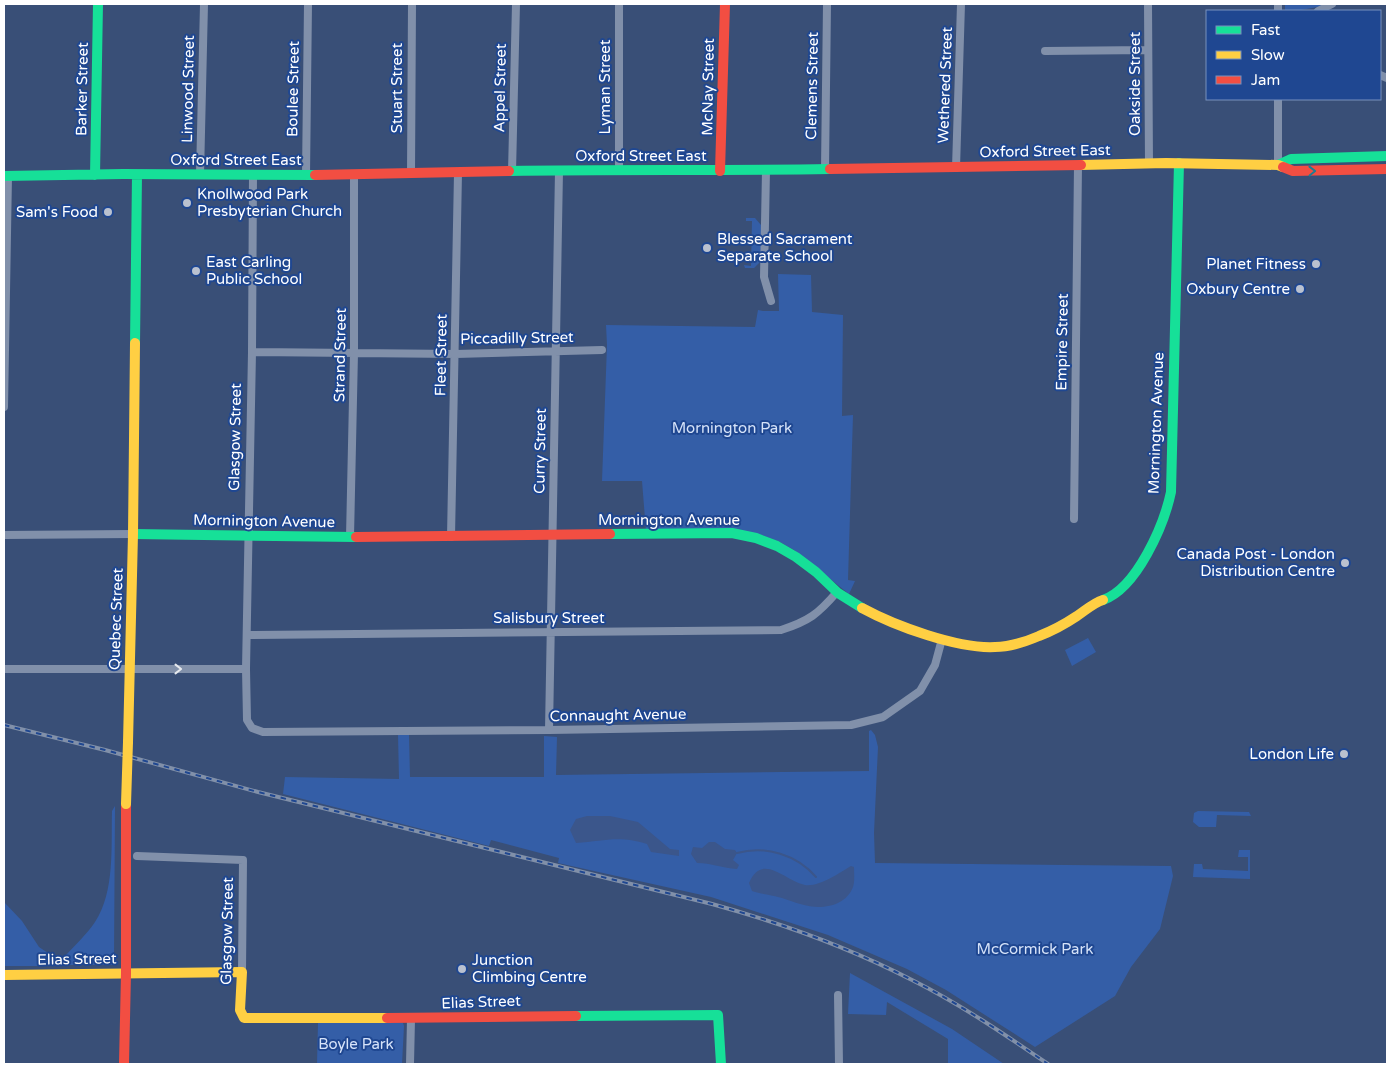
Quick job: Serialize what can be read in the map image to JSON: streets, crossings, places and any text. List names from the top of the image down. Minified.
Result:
{"streets":{"street":["Oakside Street","Wethered Street","Clemens Street","Lyman Street","McNay Street","Stuart Street","Appel Street","Barker Street","Linwood Street","Boulee Street","Oxford Street East","Piccadilly Street","Empire Street","Strand Street","Fleet Street","Mornington Avenue","Glasgow Street","Curry Street","Salisbury Street","Quebec Street","Connaught Avenue","Elias Street"]},"crossings":[["Oakside Street","Oxford Street East"],["Wethered Street","Oxford Street East"],["Clemens Street","Oxford Street East"],["Lyman Street","Oxford Street East"],["McNay Street","Oxford Street East"],["Stuart Street","Oxford Street East"],["Appel Street","Oxford Street East"],["Barker Street","Oxford Street East"],["Linwood Street","Oxford Street East"],["Boulee Street","Oxford Street East"],["Oxford Street East","Empire Street"],["Oxford Street East","Strand Street"],["Oxford Street East","Fleet Street"],["Oxford Street East","Mornington Avenue"],["Oxford Street East","Glasgow Street"],["Oxford Street East","Curry Street"],["Oxford Street East","Quebec Street"],["Piccadilly Street","Strand Street"],["Piccadilly Street","Fleet Street"],["Piccadilly Street","Glasgow Street"],["Piccadilly Street","Curry Street"],["Strand Street","Mornington Avenue"],["Fleet Street","Mornington Avenue"],["Mornington Avenue","Glasgow Street"],["Mornington Avenue","Curry Street"],["Mornington Avenue","Salisbury Street"],["Mornington Avenue","Quebec Street"],["Mornington Avenue","Connaught Avenue"],["Glasgow Street","Salisbury Street"],["Glasgow Street","Connaught Avenue"],["Glasgow Street","Elias Street"],["Curry Street","Salisbury Street"],["Curry Street","Connaught Avenue"],["Quebec Street","Elias Street"]],"parks":["Mornington Park","McCormick Park","Boyle Park"],"places":["Knollwood Park Presbyterian Church","Sam's Food","Blessed Sacrament Separate School","Planet Fitness","East Carling Public School","Oxbury Centre","Canada Post - London Distribution Centre","London Life","Junction Climbing Centre"],"legend":["Fast","Slow","Jam"]}
